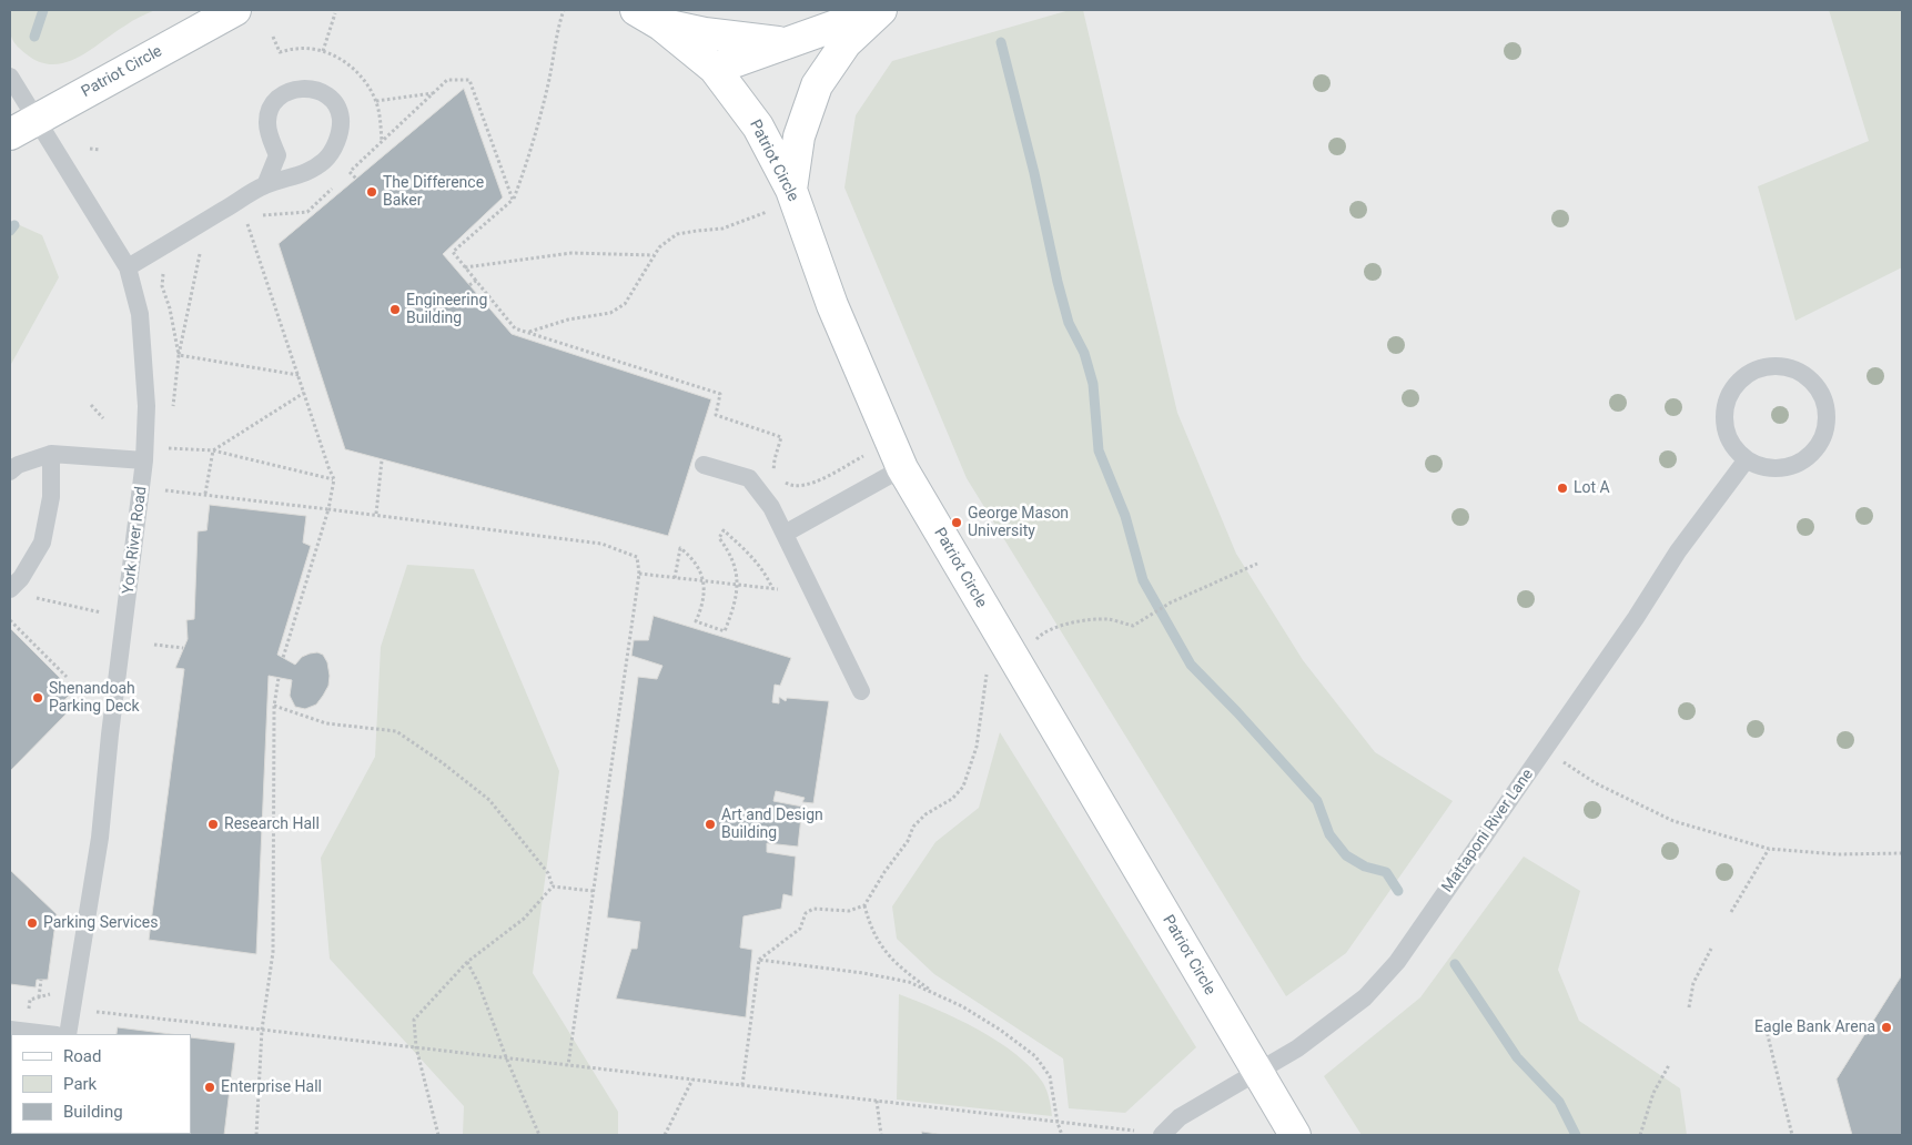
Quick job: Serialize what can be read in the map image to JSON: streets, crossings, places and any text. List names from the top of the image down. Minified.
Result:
{"streets":{"street":["Patriot Circle"],"lane":["York River Road","Mattaponi River Lane"]},"crossings":[["Patriot Circle","York River Road"],["Patriot Circle","Mattaponi River Lane"]],"places":["The Difference Baker","Engineering Building","Lot A","George Mason University","Shenandoah Parking Deck","Research Hall","Art and Design Building","Parking Services","Eagle Bank Arena","Enterprise Hall"],"legend":["Road","Park","Building"]}
